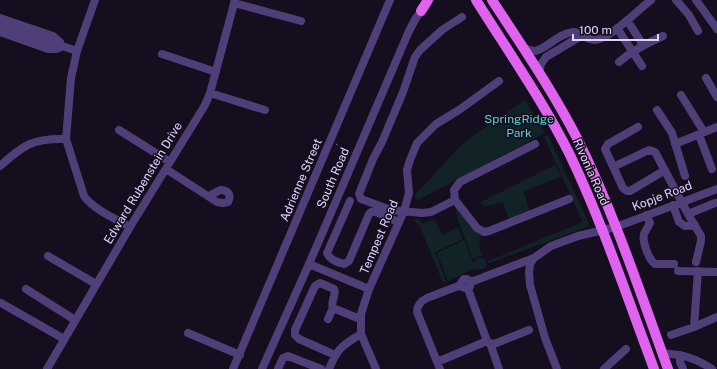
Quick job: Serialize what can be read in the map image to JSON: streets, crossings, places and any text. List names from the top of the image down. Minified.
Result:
{"streets":{"main road":["Rivonia Road"],"street":["South Road","Adrienne Street","Edward Rubenstein Drive","Kopje Road","Tempest Road"]},"crossings":[["Rivonia Road","Kopje Road"]],"parks":["SpringRidge Park"],"scale_bar":"100 m"}
